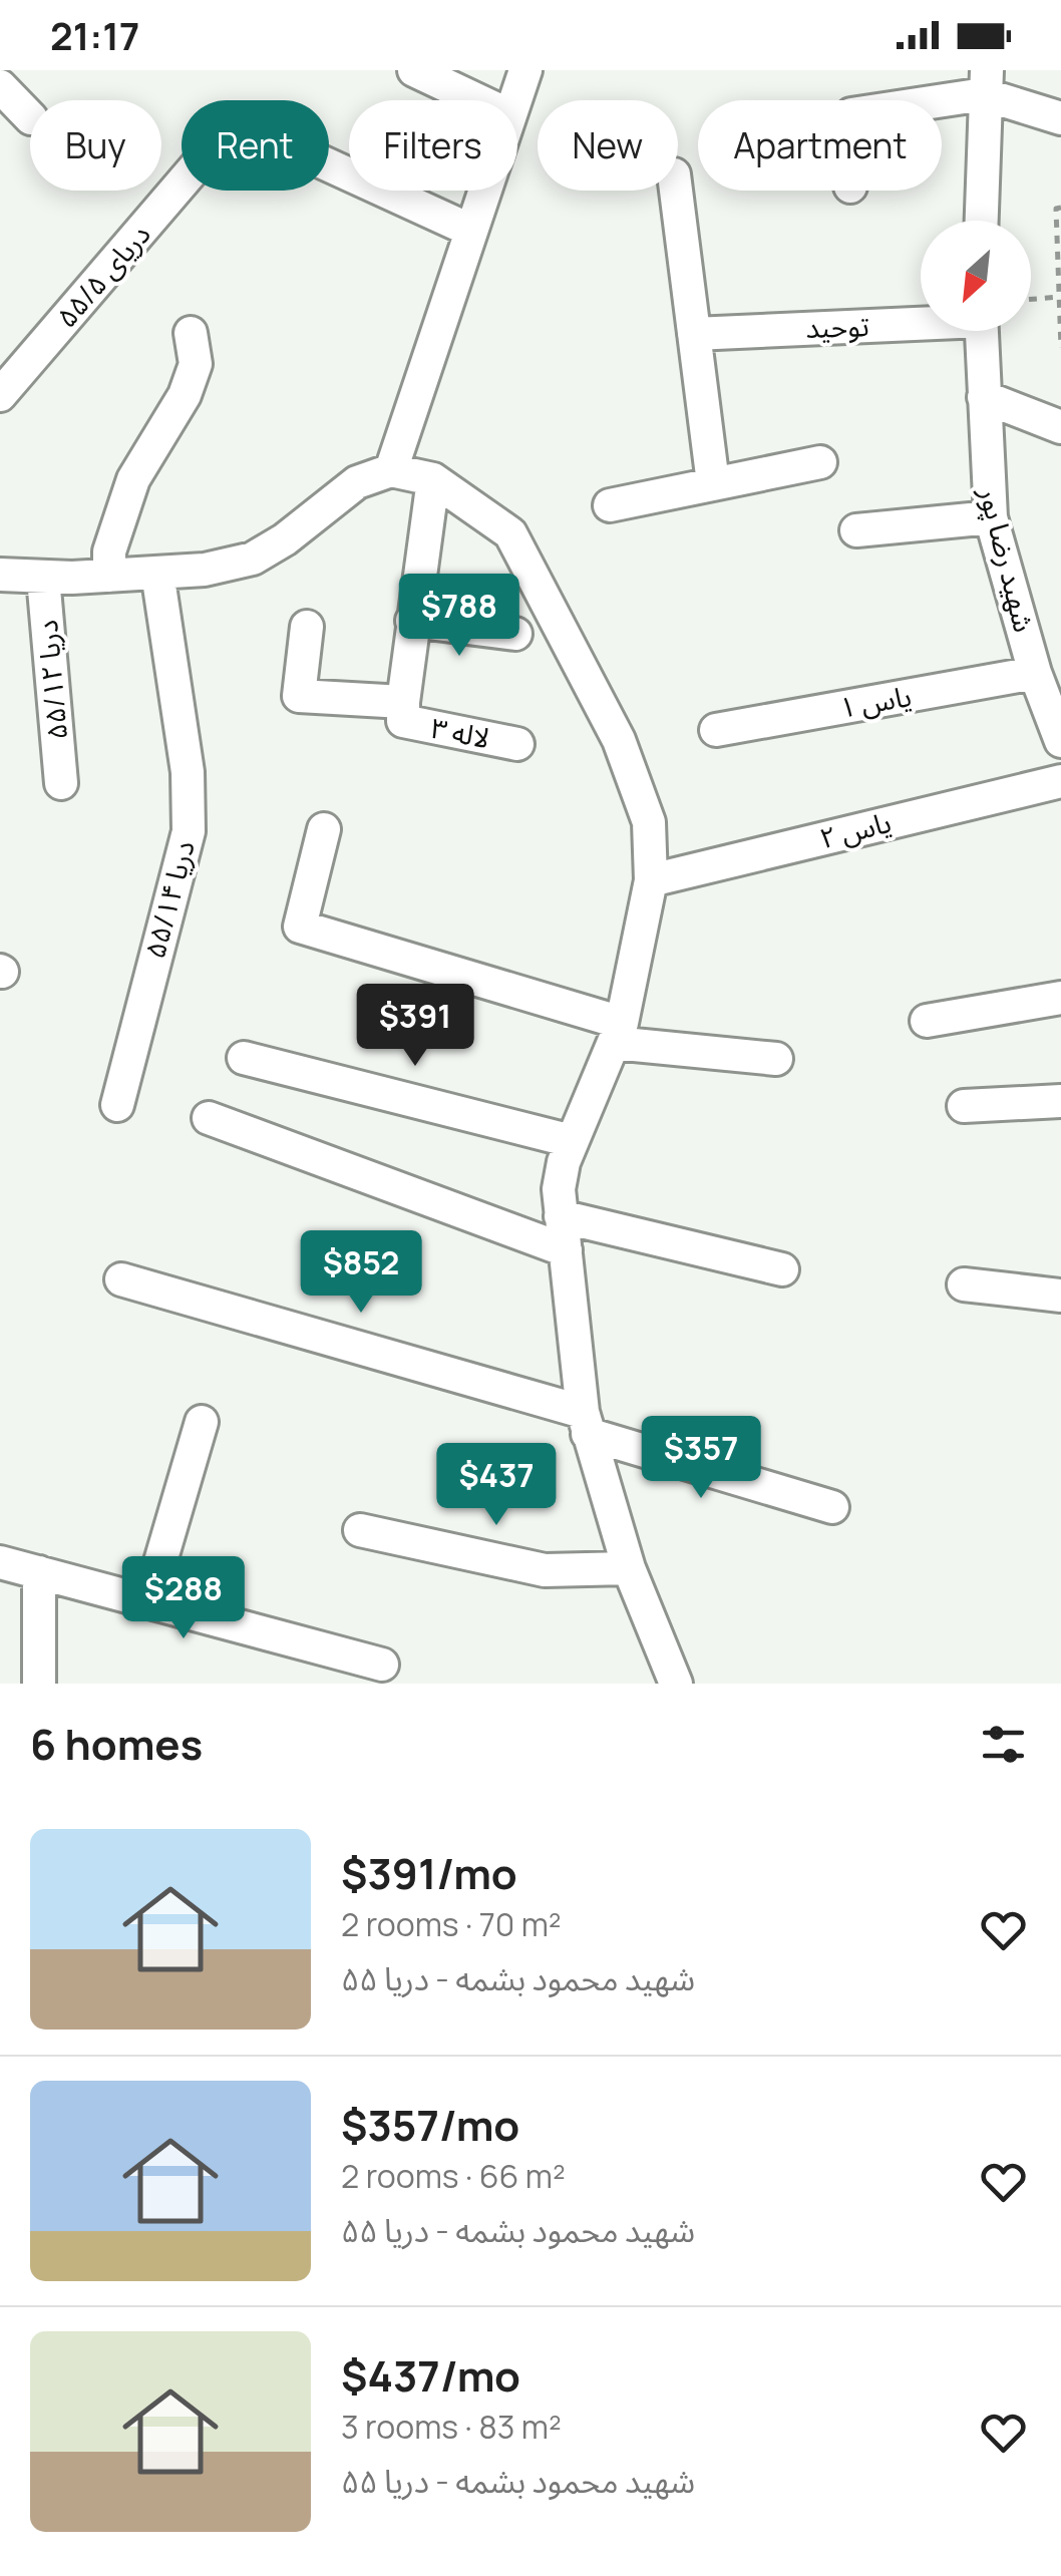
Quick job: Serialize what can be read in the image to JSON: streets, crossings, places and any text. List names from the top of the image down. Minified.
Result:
{"streets":{"street":["دریای ۵۵/۵","توحید","شهید رضا پور","دریا ۵۵/۱۲","یاس ۱","لاله ۳","یاس ۲","دریا ۵۵/۱۴"]},"crossings":[["شهید رضا پور","یاس ۱"]],"north":"bottom left","page":{"status":"21:17","chip":["Buy","Rent","Filters","New","Apartment"],"price":["$788","$391","$852","$357","$437","$288"],"heading":"6 homes","list":[{"name":"$391/mo","note":"2 rooms · 70 m² · شهید محمود بشمه - دریا ۵۵"},{"name":"$357/mo","note":"2 rooms · 66 m² · شهید محمود بشمه - دریا ۵۵"},{"name":"$437/mo","note":"3 rooms · 83 m² · شهید محمود بشمه - دریا ۵۵"}]}}
